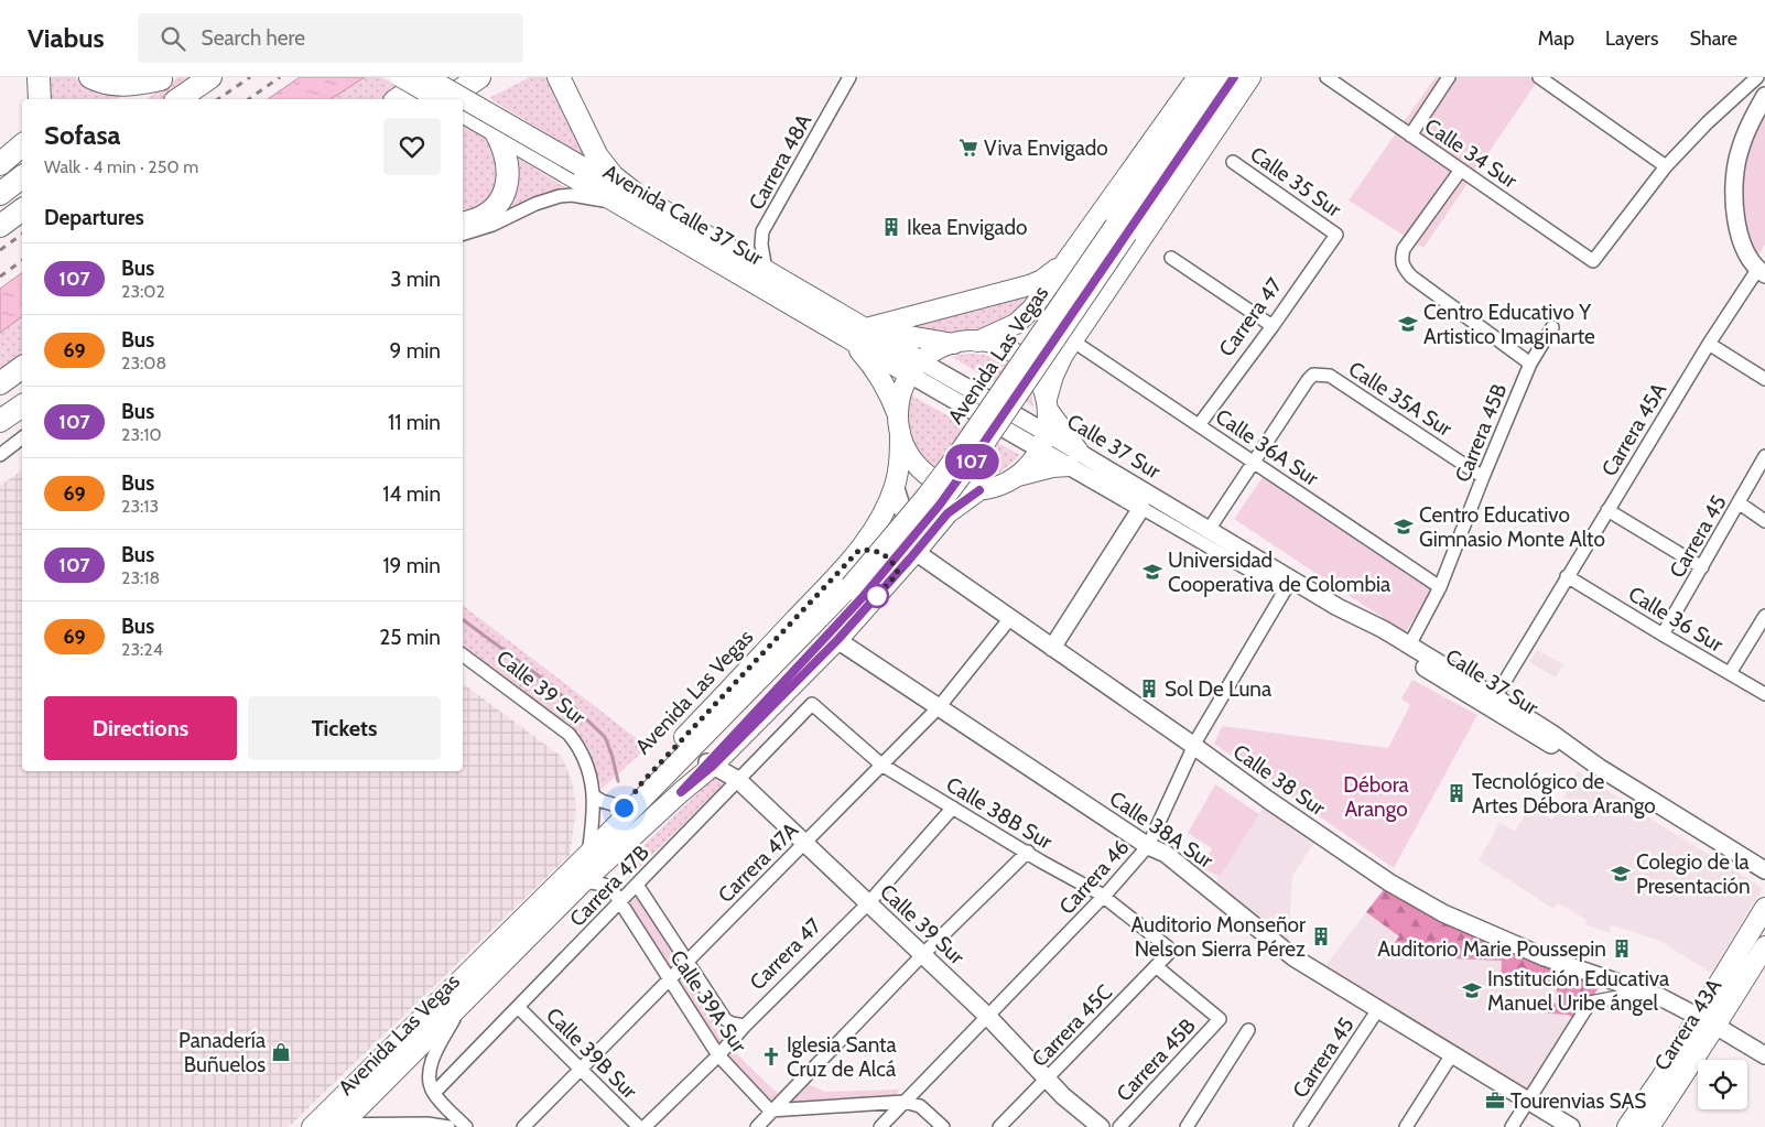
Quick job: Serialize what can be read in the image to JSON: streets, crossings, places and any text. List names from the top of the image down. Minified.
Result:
{"streets":{"main road":["Avenida Calle 37 Sur","Avenida Las Vegas","Calle 37 Sur","Calle 39 Sur","Calle 38 Sur","Calle 38A Sur","Carrera 43A"],"street":["Calle 34 Sur","Carrera 48A","Calle 35 Sur","Carrera 47","Calle 35A Sur","Carrera 45A","Carrera 45B","Calle 36A Sur","Carrera 45","Calle 36 Sur","Calle 38B Sur","Carrera 47A","Carrera 46","Carrera 47B","Calle 39A Sur","Carrera 45C","Calle 39B Sur"]},"crossings":[["Carrera 48A","Avenida Calle 37 Sur"],["Calle 35 Sur","Carrera 47"],["Avenida Calle 37 Sur","Calle 37 Sur"],["Carrera 47","Calle 36A Sur"],["Carrera 47","Calle 39 Sur"],["Carrera 47","Calle 38B Sur"],["Carrera 47","Calle 39A Sur"],["Avenida Las Vegas","Calle 39 Sur"],["Avenida Las Vegas","Calle 38 Sur"],["Avenida Las Vegas","Calle 38A Sur"],["Avenida Las Vegas","Calle 39A Sur"],["Calle 35A Sur","Carrera 45B"],["Calle 35A Sur","Calle 36A Sur"],["Carrera 45A","Calle 37 Sur"],["Carrera 45A","Calle 36 Sur"],["Carrera 45B","Calle 37 Sur"],["Carrera 45B","Calle 36A Sur"],["Carrera 45B","Carrera 45C"],["Calle 37 Sur","Carrera 46"],["Carrera 45","Calle 36 Sur"],["Carrera 45","Calle 38A Sur"],["Calle 39 Sur","Carrera 47A"],["Calle 39 Sur","Carrera 46"],["Calle 39 Sur","Carrera 47B"],["Calle 39 Sur","Carrera 45C"],["Calle 38 Sur","Carrera 47A"],["Calle 38 Sur","Carrera 46"],["Calle 38 Sur","Carrera 43A"],["Calle 38B Sur","Carrera 47A"],["Calle 38B Sur","Carrera 46"],["Calle 38B Sur","Carrera 47B"],["Calle 38B Sur","Carrera 45C"],["Calle 38A Sur","Carrera 47A"],["Calle 38A Sur","Carrera 46"],["Carrera 47A","Calle 39A Sur"],["Carrera 47A","Calle 39B Sur"],["Carrera 47B","Calle 39A Sur"],["Carrera 47B","Calle 39B Sur"]],"parks":["Débora Arango"],"places":{"supermarket":["Viva Envigado"],"building":["Ikea Envigado","Sol De Luna","Tecnológico de Artes Débora Arango","Auditorio Monseñor Nelson Sierra Pérez","Auditorio Marie Poussepin"],"school or university":["Centro Educativo Y Artistico Imaginarte","Centro Educativo Gimnasio Monte Alto","Universidad Cooperativa de Colombia","Colegio de la Presentación","Institución Educativa Manuel Uribe ángel"],"shop":["Panadería Buñuelos"],"church":["Iglesia Santa Cruz de Alcá"],"office":["Tourenvias SAS"]},"lines":["bus line 107"],"page":{"header":"Viabus","search":"Search here","nav":["Map","Layers","Share"],"on_map":"107","heading":[["Sofasa","Walk · 4 min · 250 m"],"Departures"],"list":[{"mark":"107","name":"Bus","note":"23:02","value":"3 min"},{"mark":"69","name":"Bus","note":"23:08","value":"9 min"},{"mark":"107","name":"Bus","note":"23:10","value":"11 min"},{"mark":"69","name":"Bus","note":"23:13","value":"14 min"},{"mark":"107","name":"Bus","note":"23:18","value":"19 min"},{"mark":"69","name":"Bus","note":"23:24","value":"25 min"}],"buttons":["Directions","Tickets"]}}
